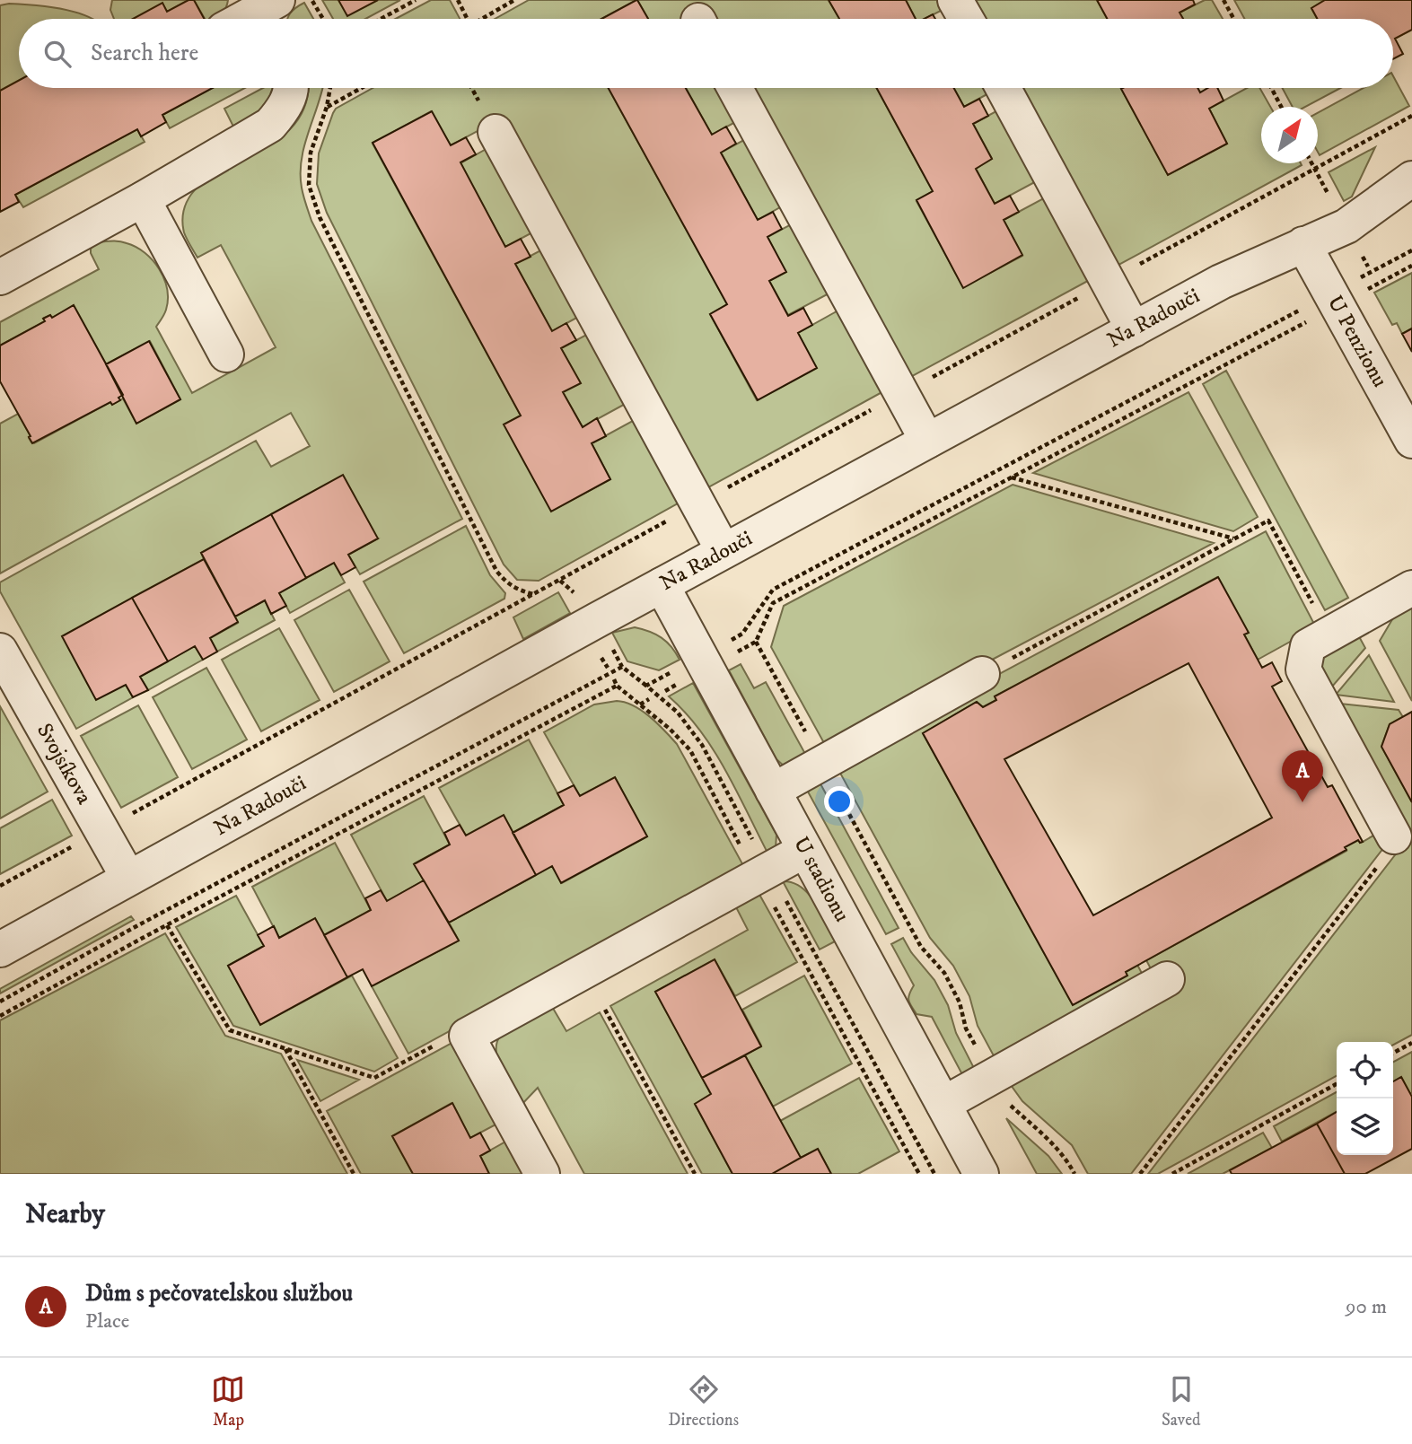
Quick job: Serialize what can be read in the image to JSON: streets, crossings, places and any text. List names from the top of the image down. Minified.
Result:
{"streets":{"street":["Na Radouči","U Penzionu","Svojsíkova","U stadionu"]},"crossings":[["Na Radouči","U Penzionu"],["Na Radouči","Svojsíkova"],["Na Radouči","U stadionu"]],"north":"top right","page":{"search":"Search here","pins":"A","heading":"Nearby","list":[{"mark":"A","name":"Dům s pečovatelskou službou","note":"Place","value":"90 m"}],"nav":["Map","Directions","Saved"]}}
